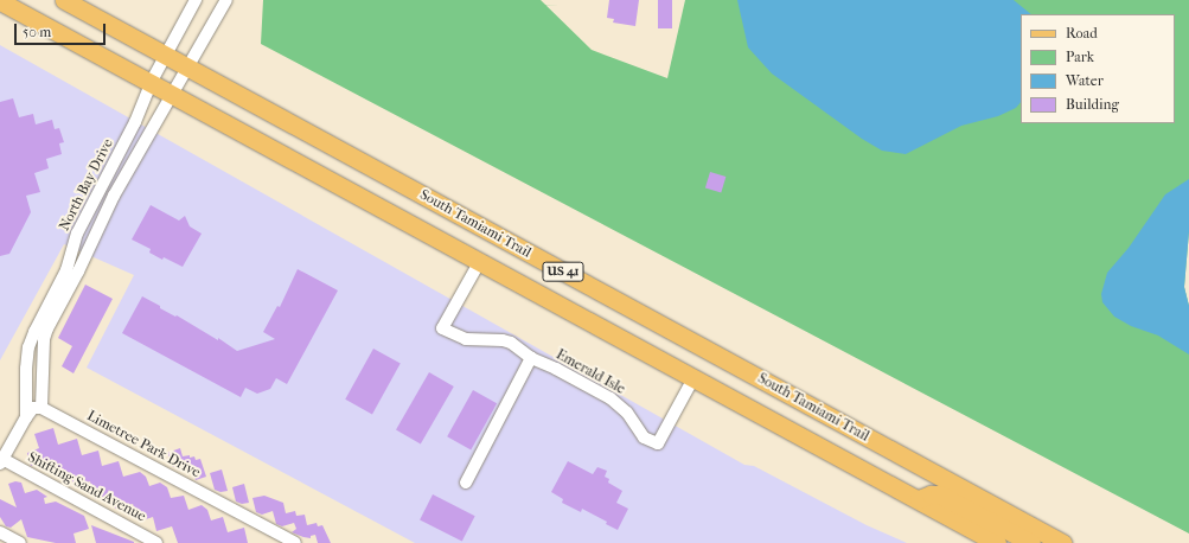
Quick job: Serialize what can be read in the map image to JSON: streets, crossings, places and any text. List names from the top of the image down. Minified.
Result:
{"streets":{"main road":["South Tamiami Trail","US 41"],"street":["North Bay Drive","Emerald Isle","Limetree Park Drive","Shifting Sand Avenue"]},"crossings":[["North Bay Drive","South Tamiami Trail"],["North Bay Drive","US 41"],["North Bay Drive","Limetree Park Drive"],["US 41","Emerald Isle"]],"legend":["Road","Park","Water","Building"],"scale_bar":"50 m"}
